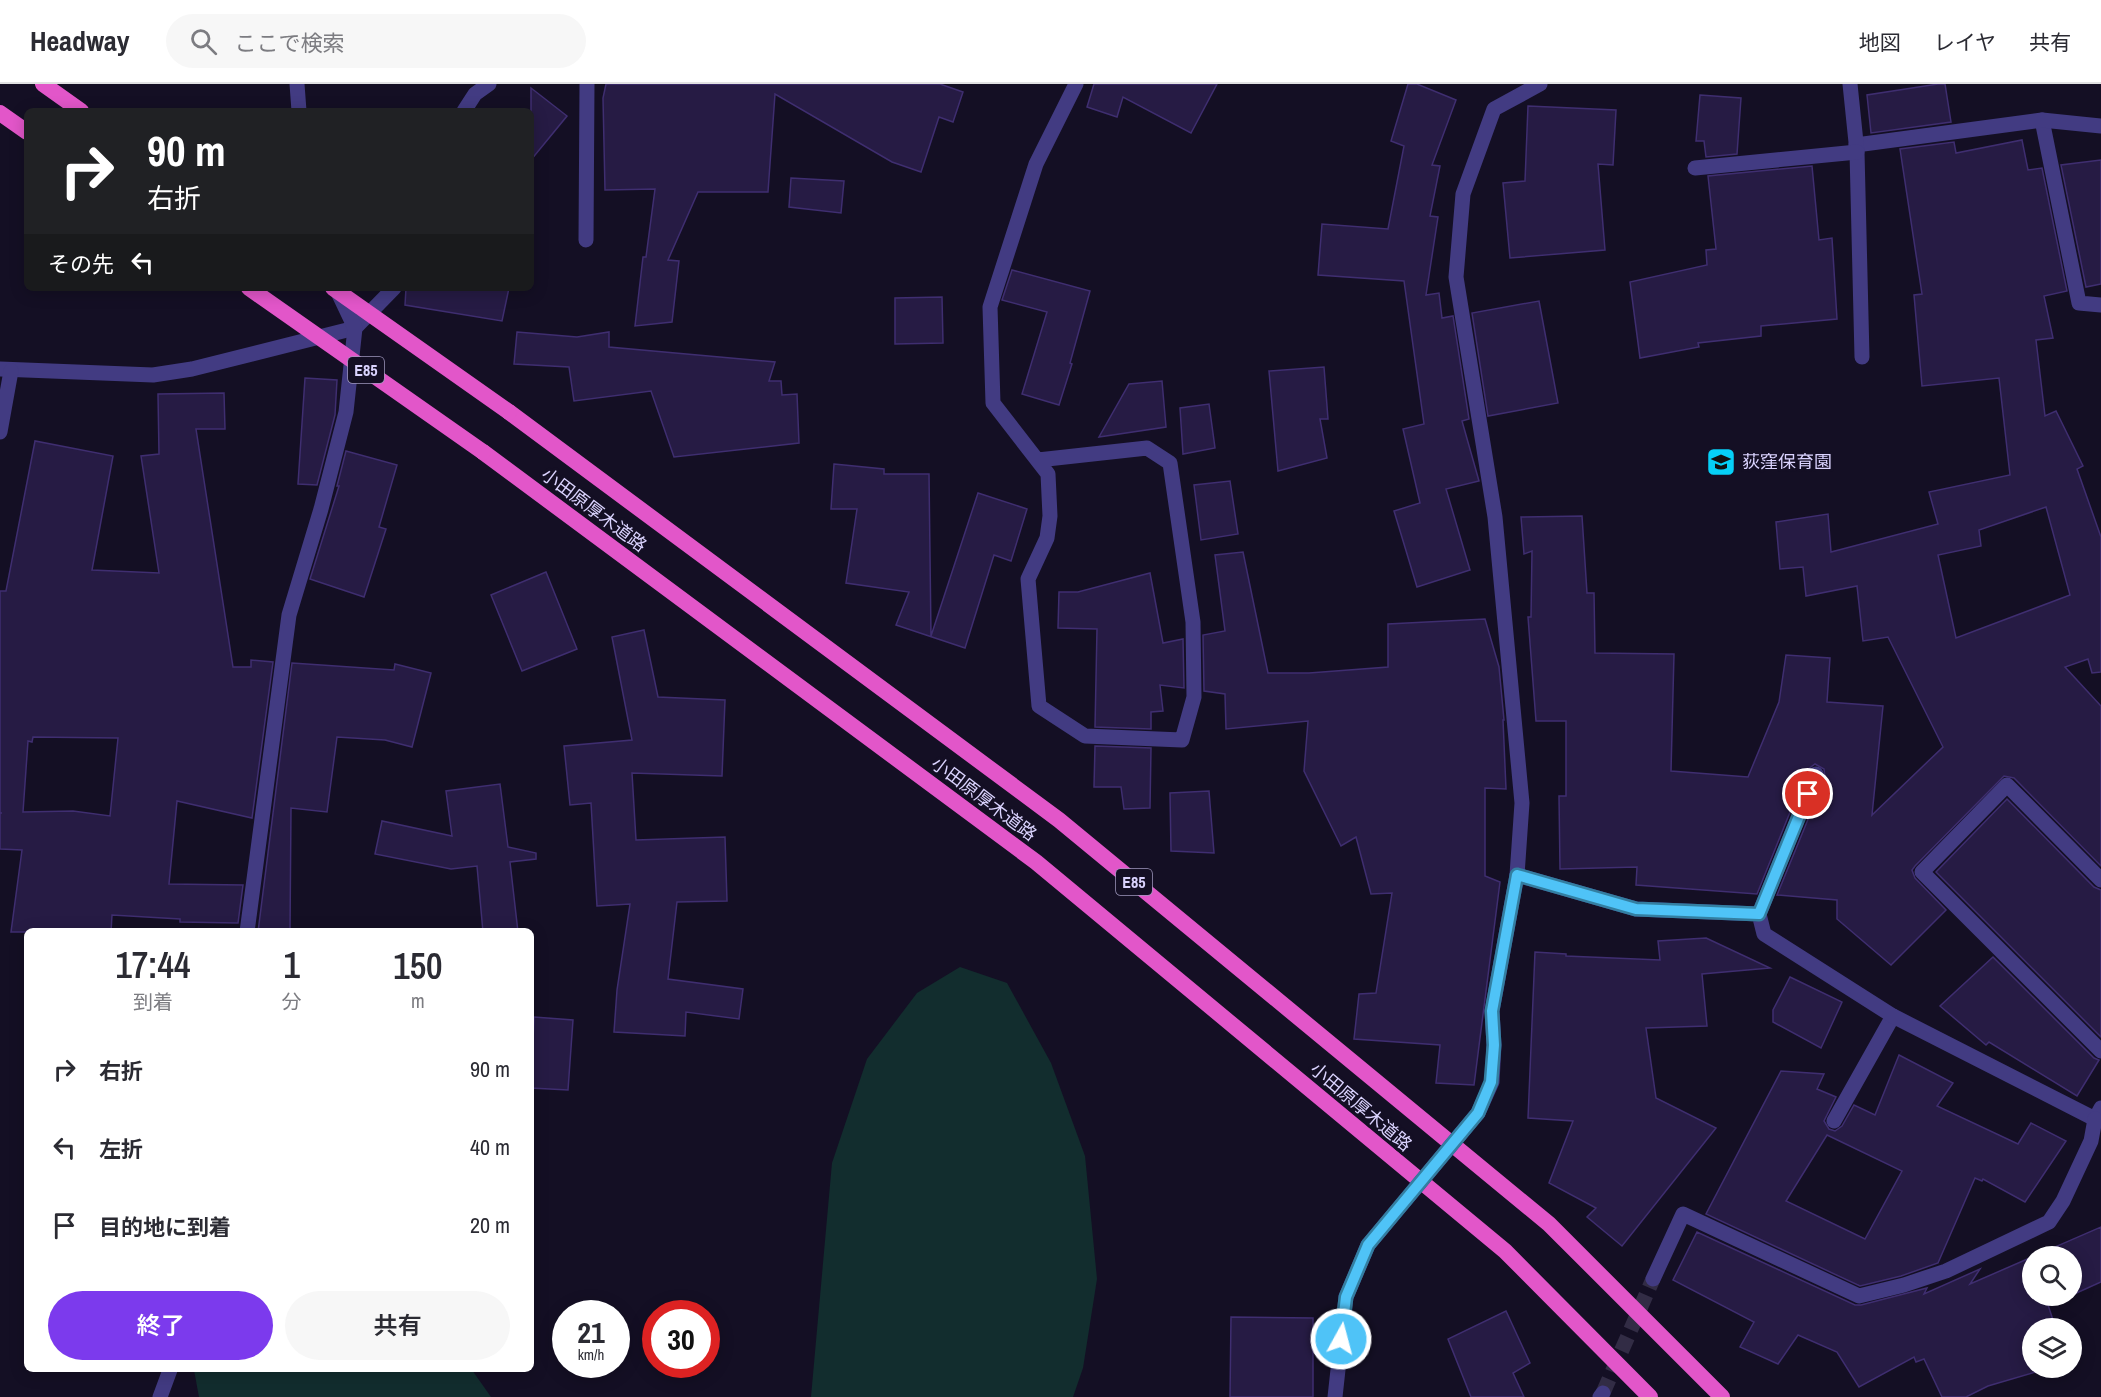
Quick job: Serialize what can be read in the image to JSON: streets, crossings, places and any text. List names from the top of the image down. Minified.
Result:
{"streets":{"highway":["E85","小田原厚木道路"]},"places":{"school or university":["荻窪保育園"]},"page":{"header":"Headway","search":"ここで検索","nav":["地図","レイヤ","共有"],"turn":["90 m","右折"],"then":"その先","eta":["17:44","到着","1","分","150","m"],"list":[{"name":"右折","value":"90 m"},{"name":"左折","value":"40 m"},{"name":"目的地に到着","value":"20 m"}],"buttons":["終了","共有"],"speed":"21 km/h","limit":"30"}}
